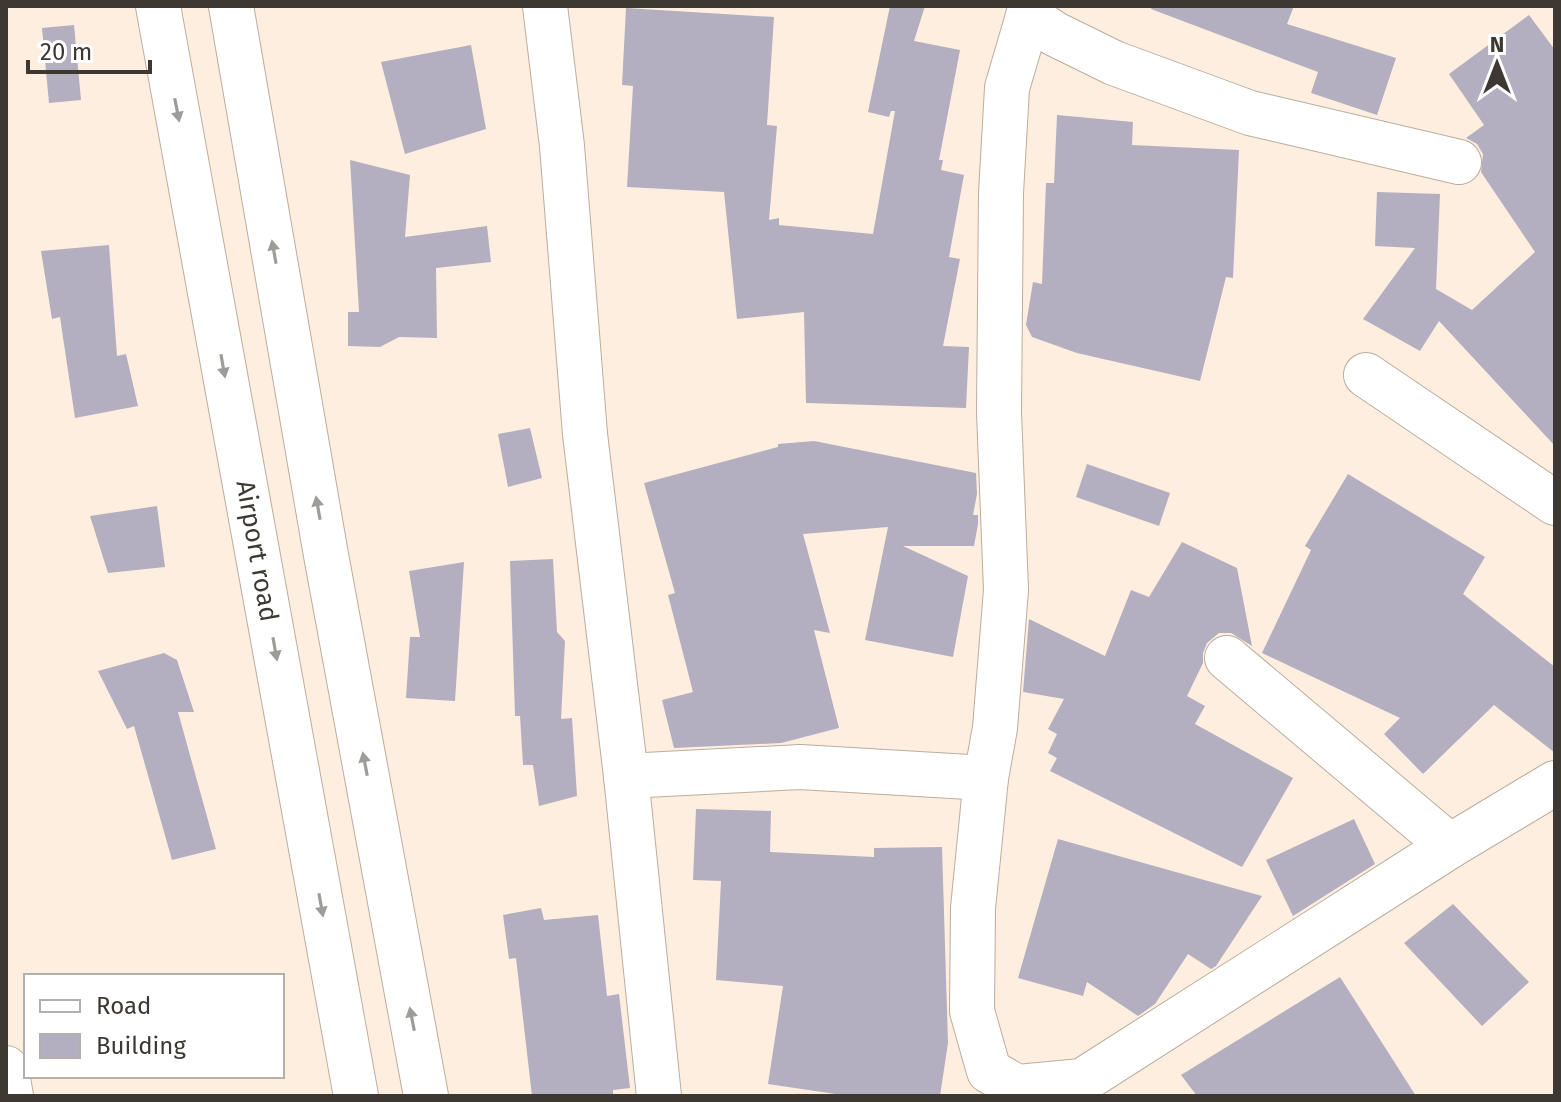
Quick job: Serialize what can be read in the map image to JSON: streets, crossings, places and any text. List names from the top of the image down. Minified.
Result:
{"streets":{"street":["Airport road"]},"legend":["Road","Building"],"scale_bar":"20 m","north":"top"}
